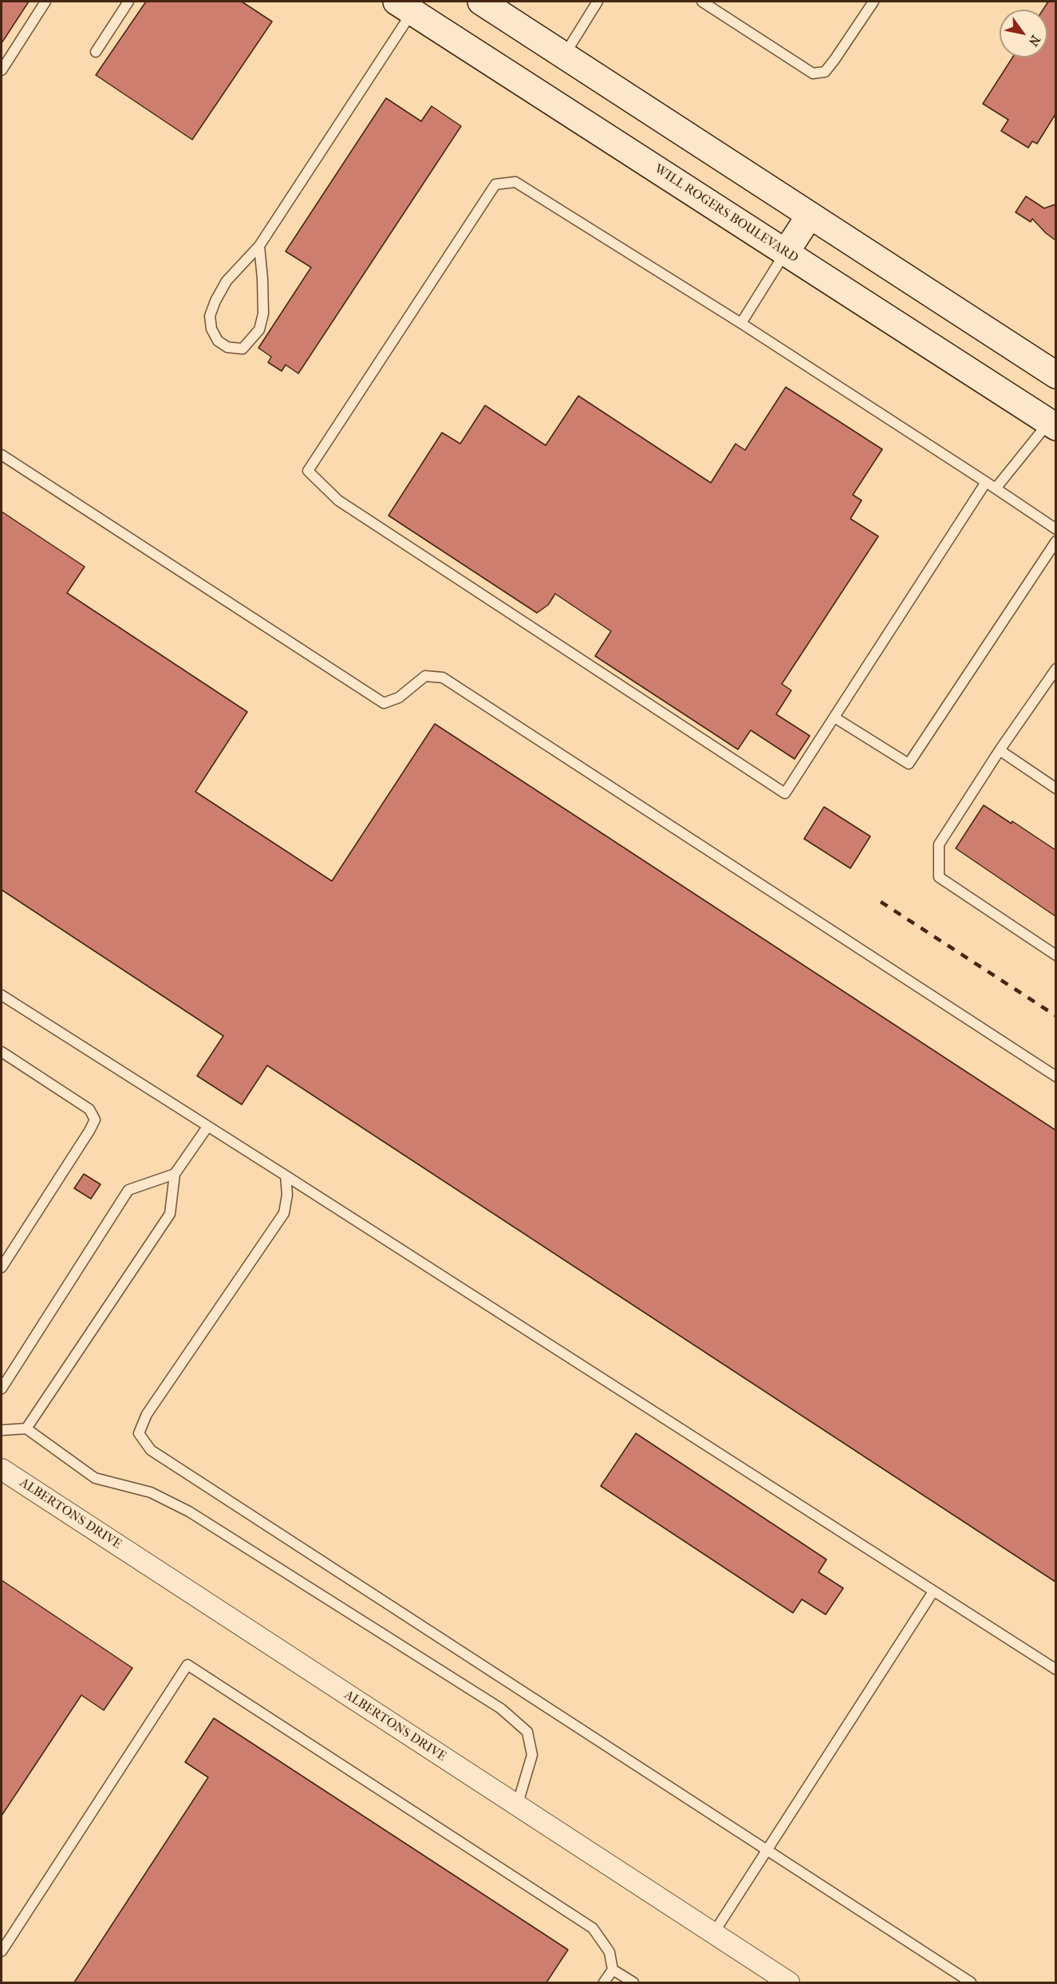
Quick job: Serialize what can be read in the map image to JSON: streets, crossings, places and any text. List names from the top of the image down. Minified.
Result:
{"streets":{"main road":["WILL ROGERS BOULEVARD"],"street":["ALBERTONS DRIVE"]},"north":"bottom right"}
